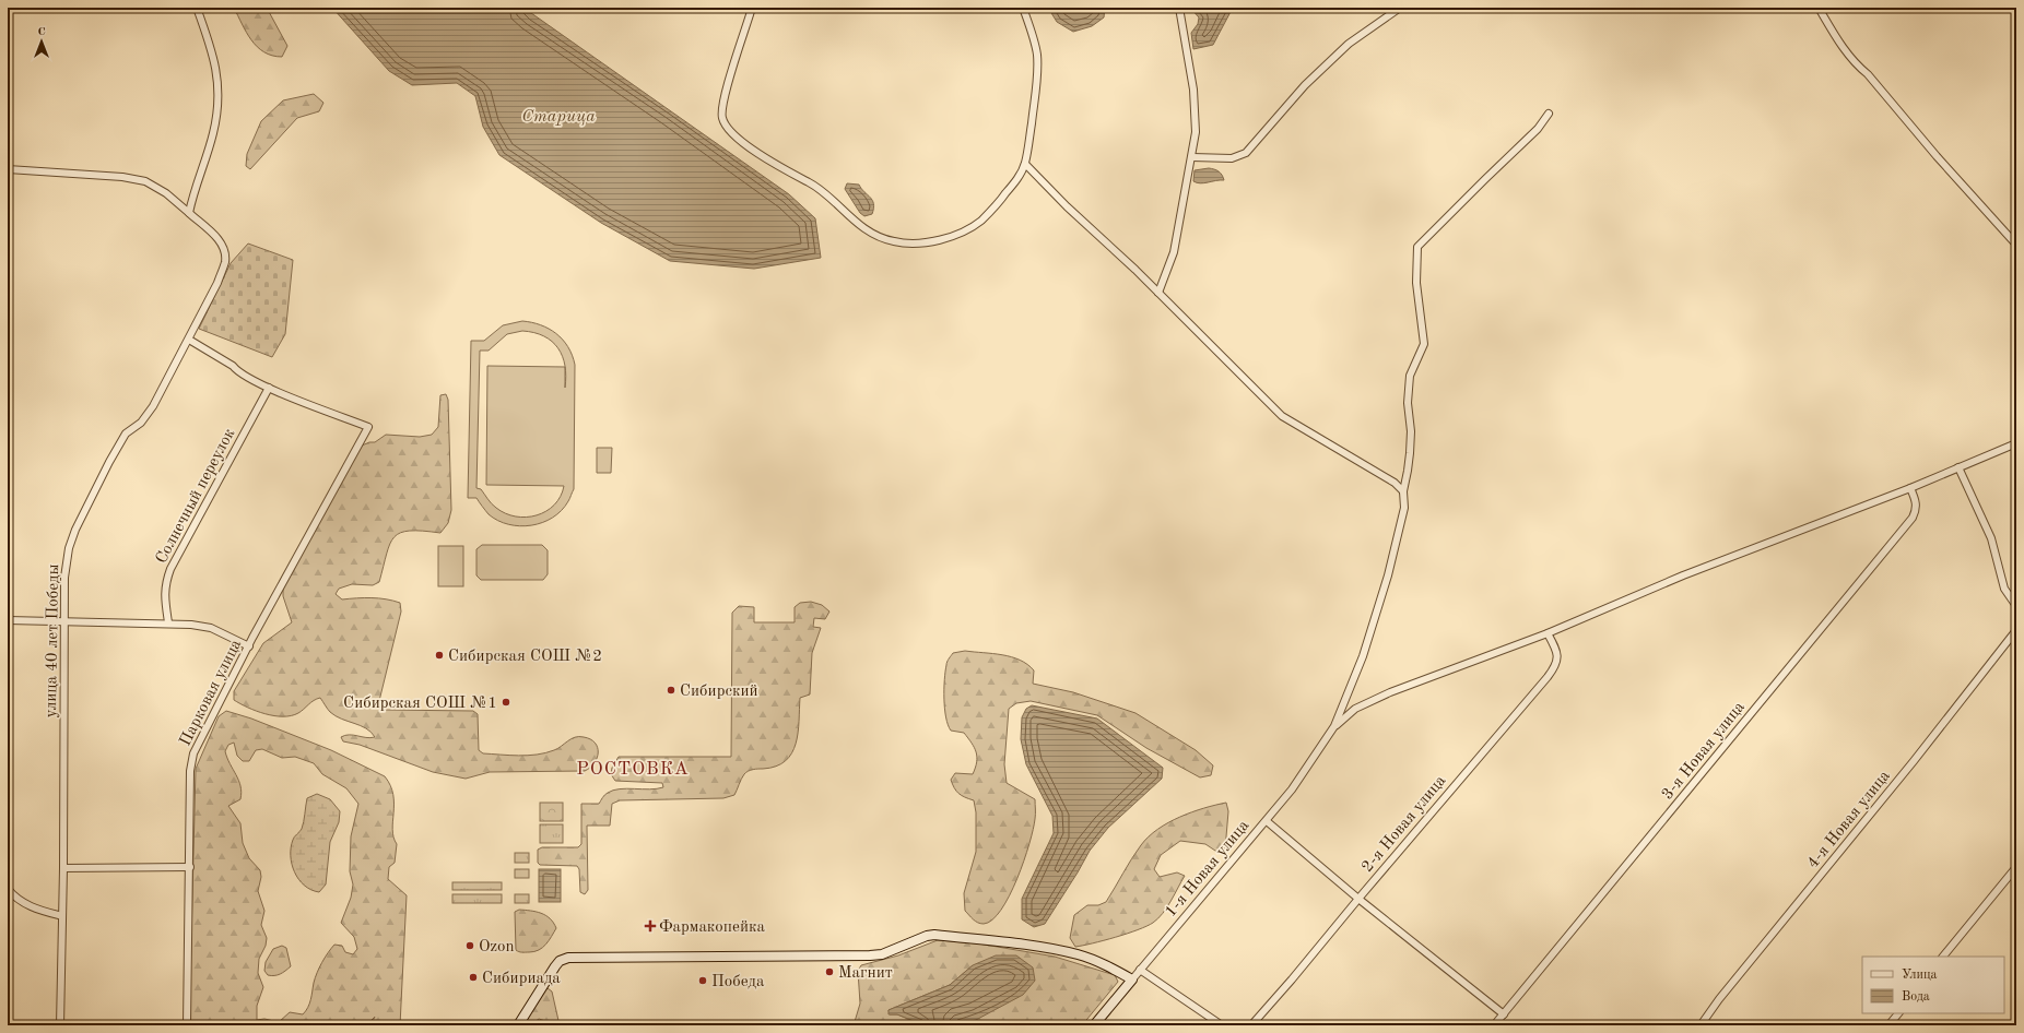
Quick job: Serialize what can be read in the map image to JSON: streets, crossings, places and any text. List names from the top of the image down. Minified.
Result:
{"streets":{"street":["Солнечный переулок","улица 40 лет Победы","Парковая улица","3-я Новая улица","4-я Новая улица","2-я Новая улица","1-я Новая улица"]},"crossings":[["Солнечный переулок","Парковая улица"]],"districts":["РОСТОВКА"],"water":["Старица"],"places":{"other":["Сибирская СОШ №2","Сибирский","Сибирская СОШ №1","Ozon","Магнит","Сибириада","Победа"],"health":["Фармакопейка"]},"legend":["Улица","Вода"],"north":"top"}
